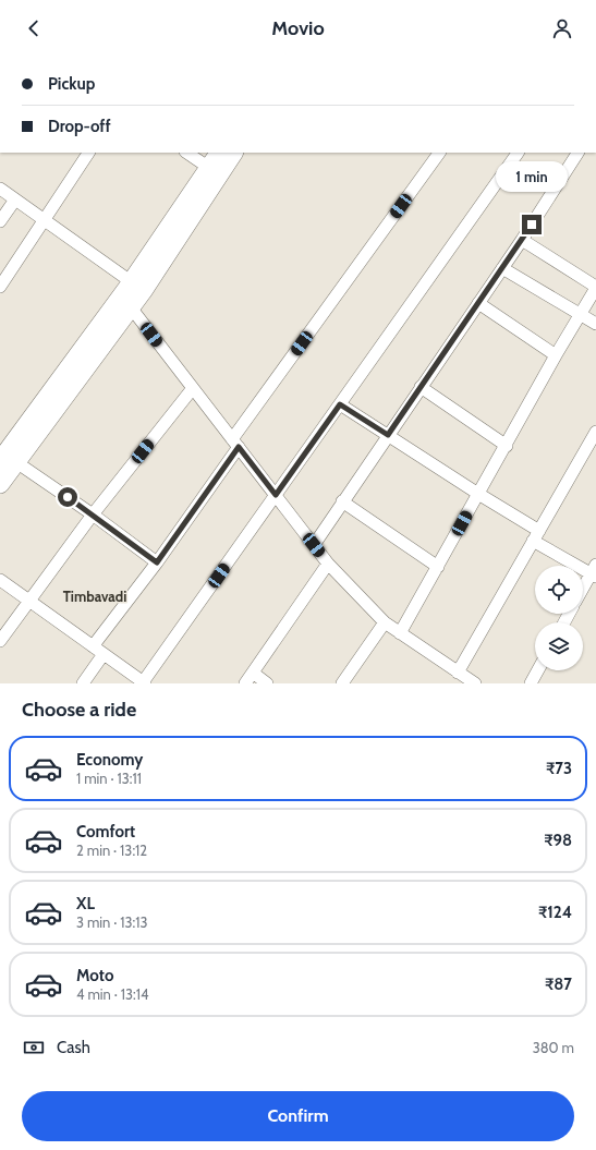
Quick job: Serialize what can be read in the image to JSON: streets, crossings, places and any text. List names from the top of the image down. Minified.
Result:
{"districts":["Timbavadi"],"page":{"header":"Movio","banner":["Pickup","Drop-off"],"bubble":"1 min","heading":"Choose a ride","list":[{"name":"Economy","note":"1 min · 13:11","value":"₹73"},{"name":"Comfort","note":"2 min · 13:12","value":"₹98"},{"name":"XL","note":"3 min · 13:13","value":"₹124"},{"name":"Moto","note":"4 min · 13:14","value":"₹87"}],"pay":["Cash","380 m"],"buttons":"Confirm"}}
